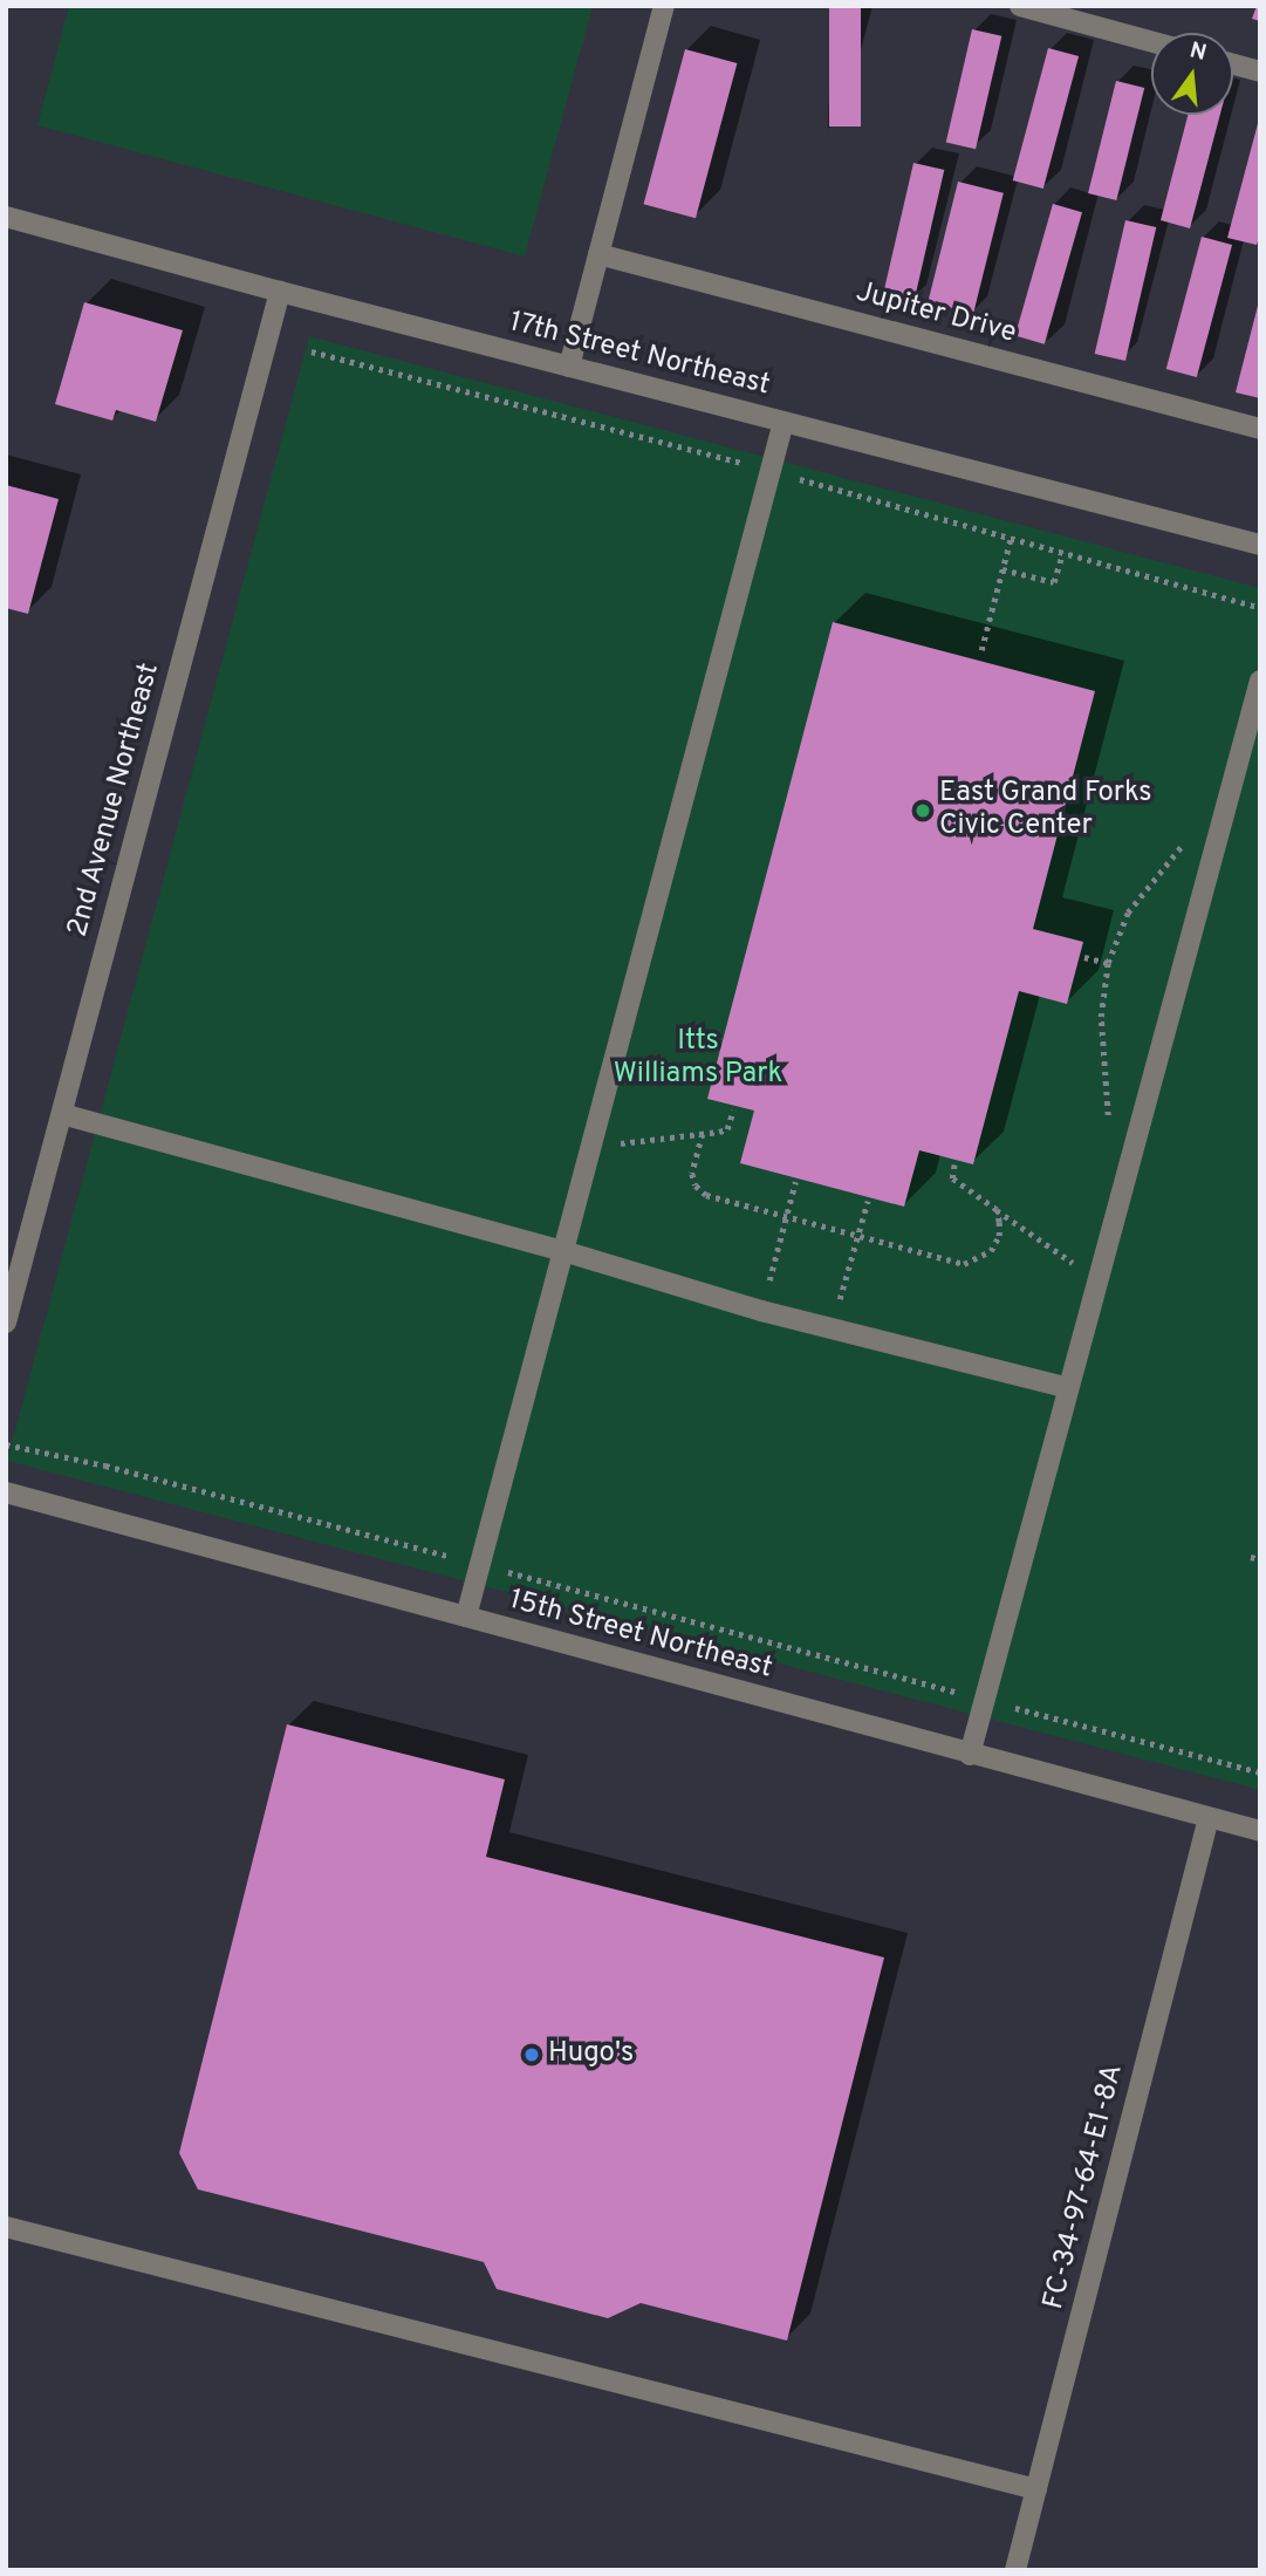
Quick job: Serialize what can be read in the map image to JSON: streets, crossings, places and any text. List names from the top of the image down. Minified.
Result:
{"streets":{"street":["Jupiter Drive","17th Street Northeast","2nd Avenue Northeast","15th Street Northeast","FC-34-97-64-E1-8A"]},"crossings":[["17th Street Northeast","2nd Avenue Northeast"],["15th Street Northeast","FC-34-97-64-E1-8A"]],"parks":["Itts Williams Park"],"places":["East Grand Forks Civic Center","Hugo's"],"north":"top"}
